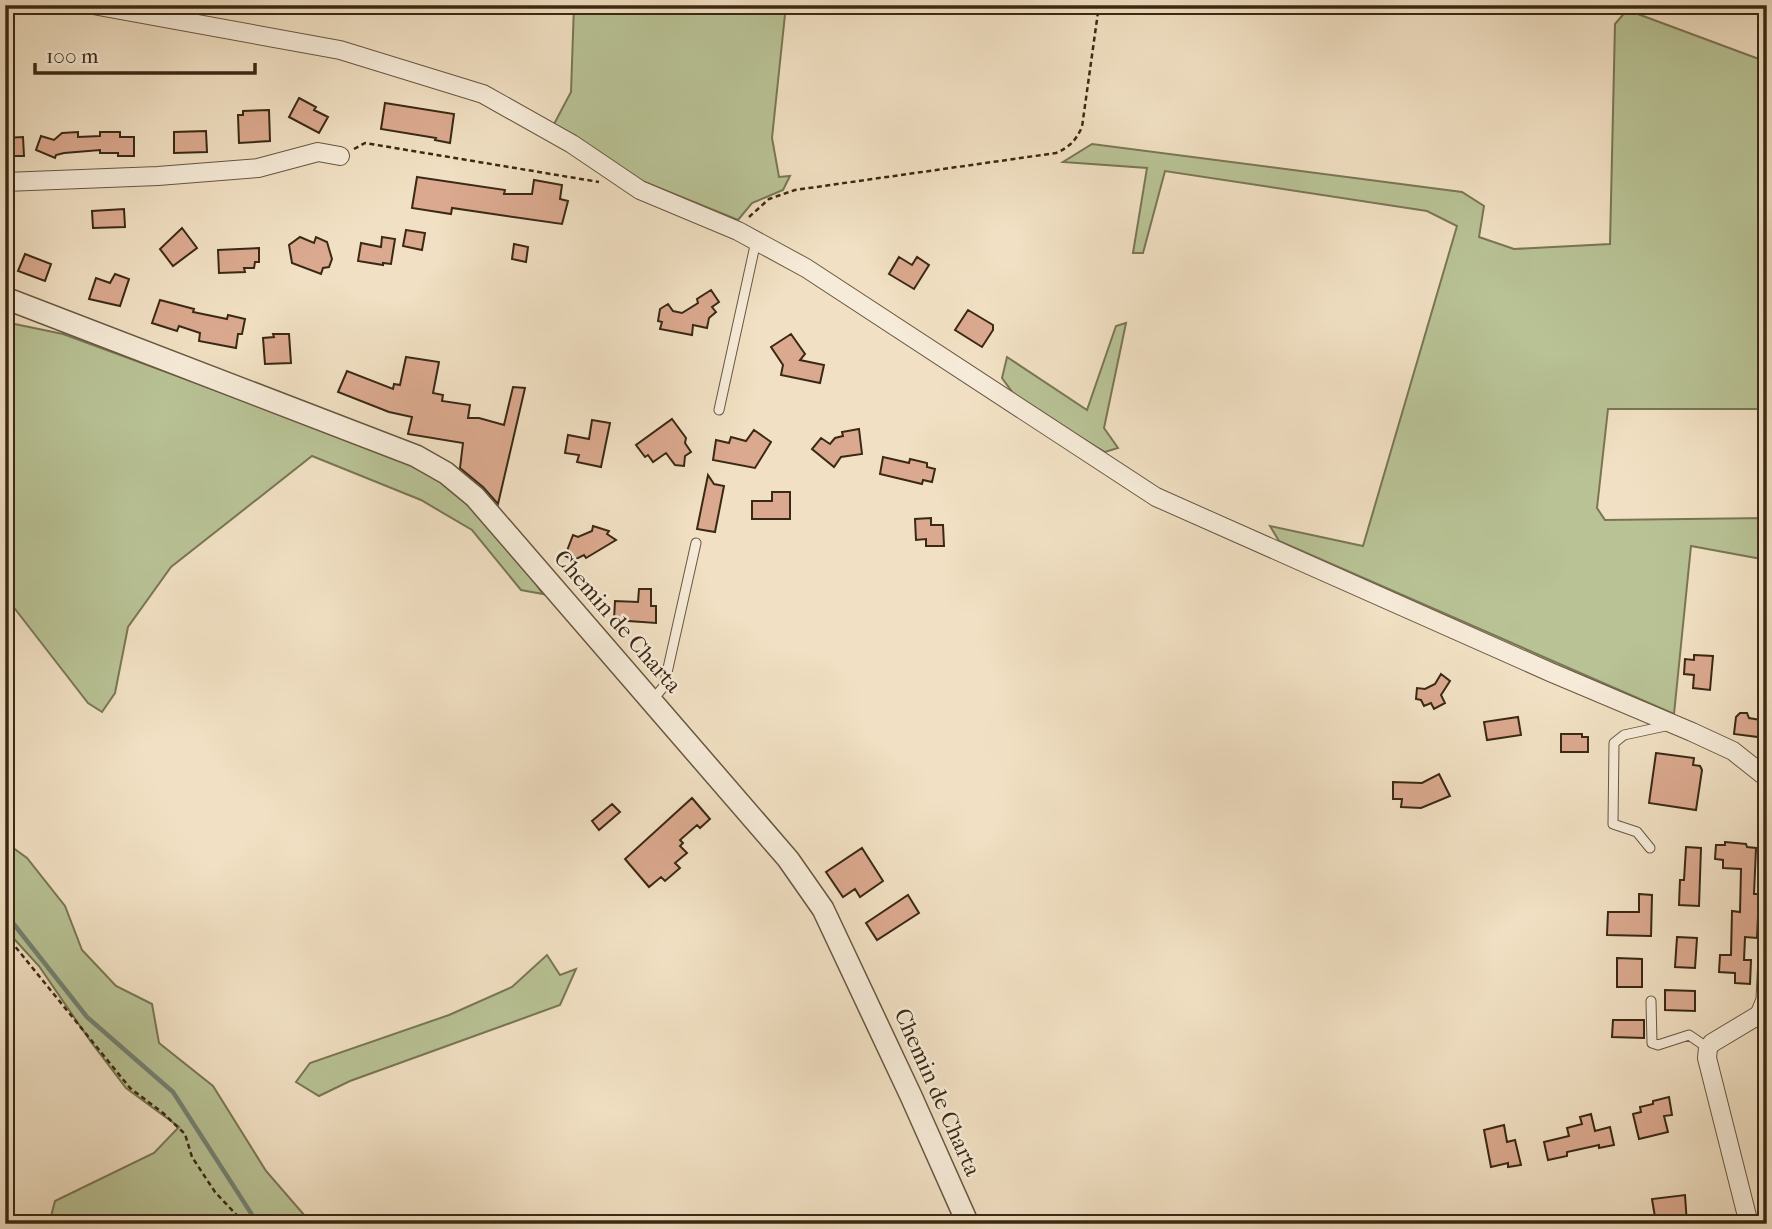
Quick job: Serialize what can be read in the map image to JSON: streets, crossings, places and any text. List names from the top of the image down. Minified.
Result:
{"streets":{"street":["Chemin de Charta"]},"scale_bar":"100 m"}
